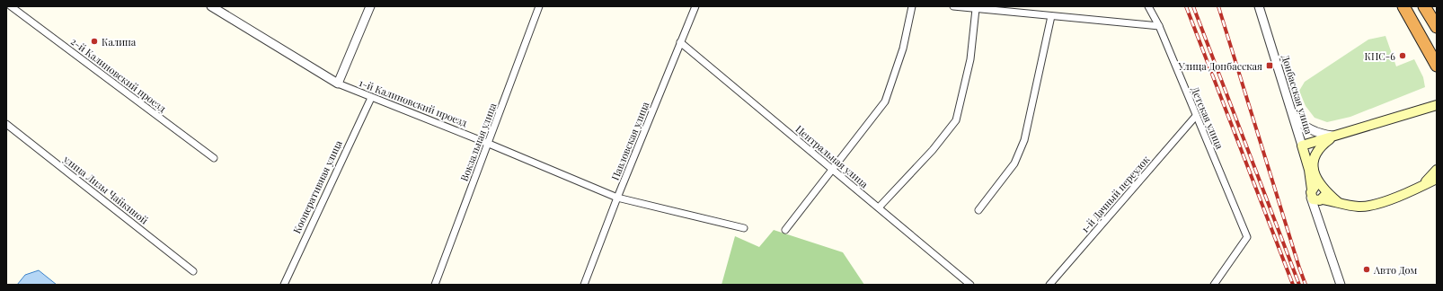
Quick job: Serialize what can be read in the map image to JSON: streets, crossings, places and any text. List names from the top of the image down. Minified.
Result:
{"streets":{"main road":["Донбасская улица"],"street":["2-й Калиновский проезд","1-й Калиновский проезд","Детская улица","Павловская улица","Вокзальная улица","Центральная улица","Кооперативная улица","улица Лизы Чайкиной","1-й Дачный переулок"]},"crossings":[["1-й Калиновский проезд","Павловская улица"],["1-й Калиновский проезд","Вокзальная улица"],["1-й Калиновский проезд","Кооперативная улица"],["Детская улица","1-й Дачный переулок"],["Павловская улица","Центральная улица"]],"places":{"other":["Калина","КНС-6","Авто Дом"],"transit":["Улица Донбасская"]}}
